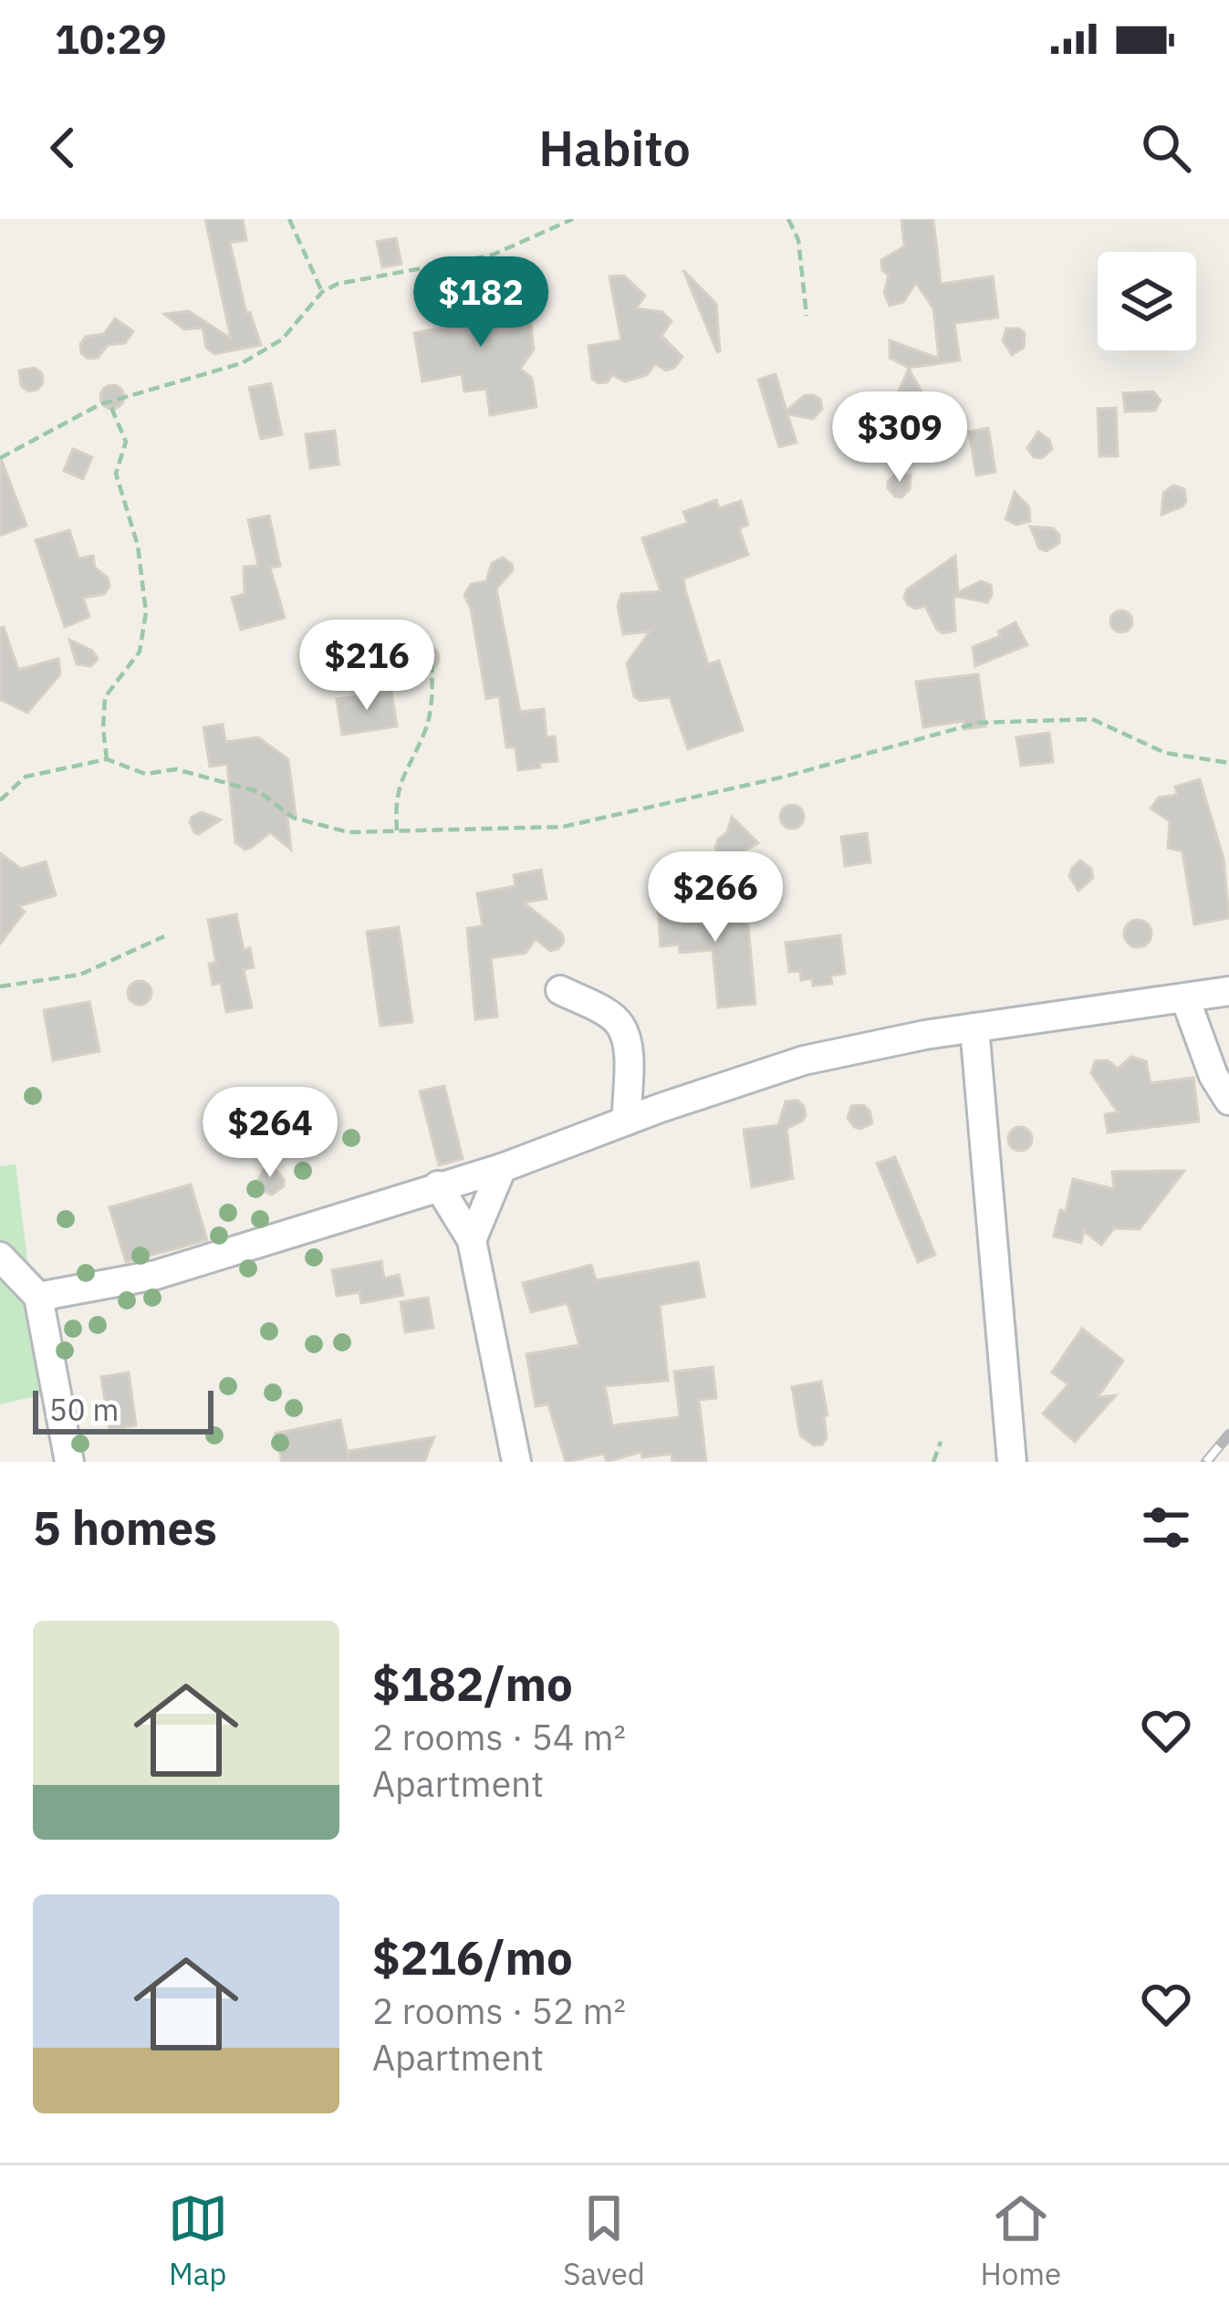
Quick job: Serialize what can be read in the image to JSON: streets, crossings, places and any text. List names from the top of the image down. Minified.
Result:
{"scale_bar":"50 m","page":{"status":"10:29","header":"Habito","price":["$182","$309","$216","$266","$264"],"scale":"50 m","heading":"5 homes","list":[{"name":"$182/mo","note":"2 rooms · 54 m² · Apartment"},{"name":"$216/mo","note":"2 rooms · 52 m² · Apartment"}],"tabs":["Map","Saved","Home"]}}
